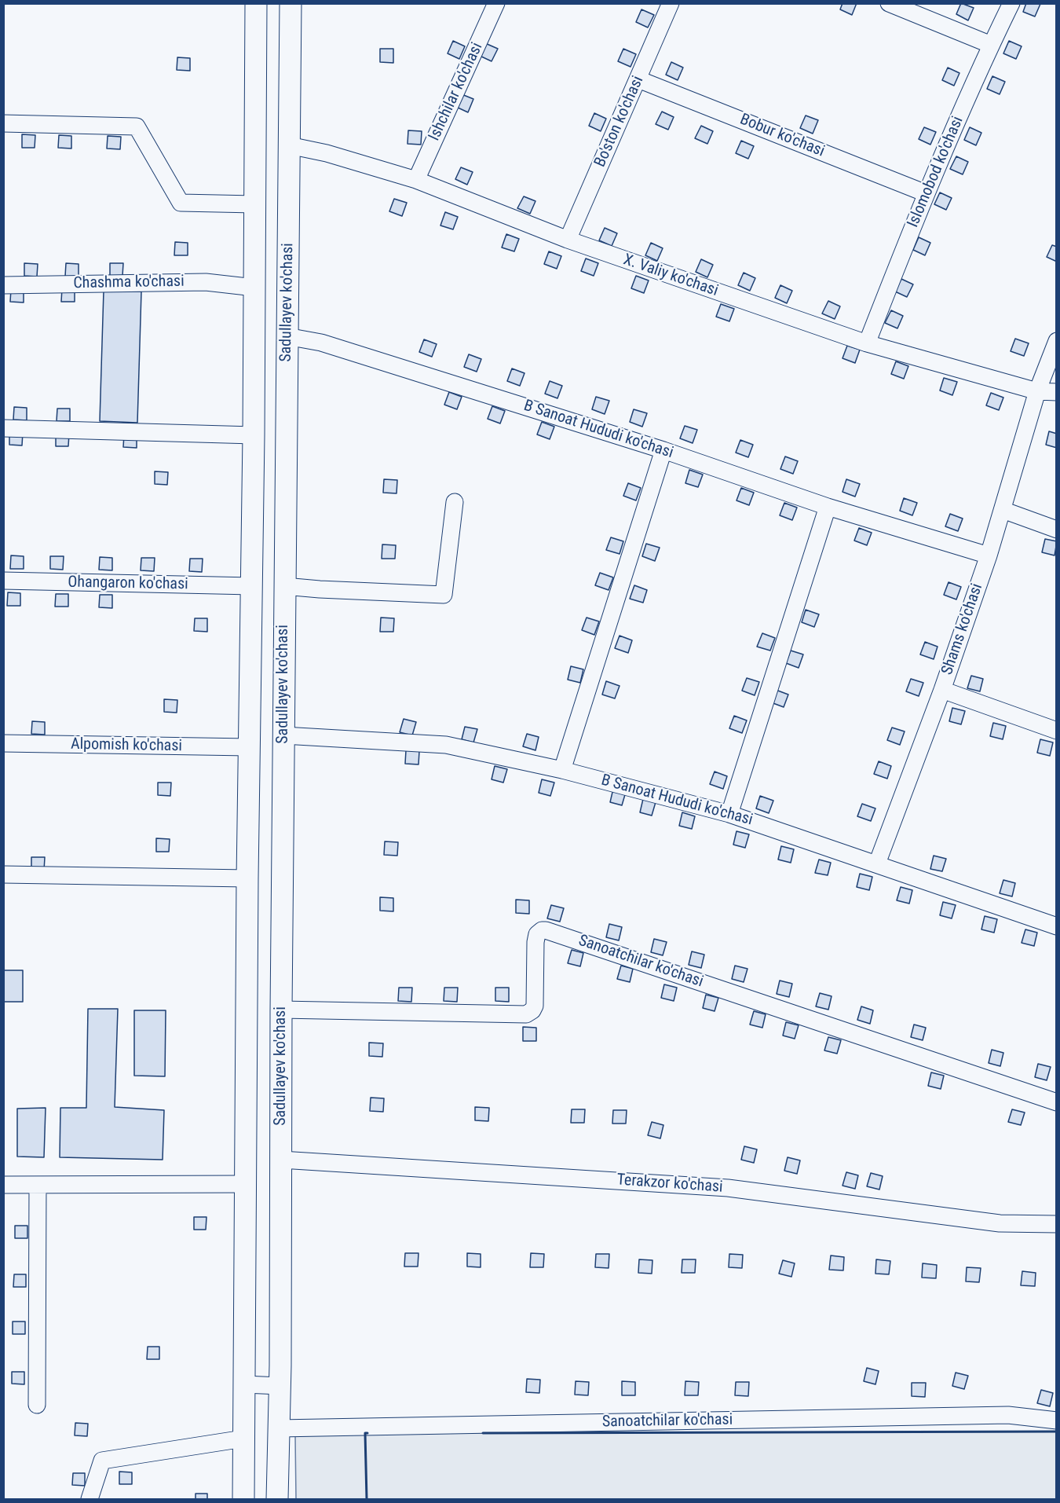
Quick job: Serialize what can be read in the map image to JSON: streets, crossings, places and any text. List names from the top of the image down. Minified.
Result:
{"streets":{"main road":["Sadullayev ko'chasi"],"street":["Ishchilar ko'chasi","Bo'ston ko'chasi","Bobur ko'chasi","Islomobod ko'chasi","X. Valiy ko'chasi","Chashma ko'chasi","B Sanoat Hududi ko'chasi","Ohangaron ko'chasi","Shams ko'chasi","Alpomish ko'chasi","Sanoatchilar ko'chasi","Terakzor ko'chasi"]},"crossings":[["Ishchilar ko'chasi","X. Valiy ko'chasi"],["Bo'ston ko'chasi","Bobur ko'chasi"],["Bo'ston ko'chasi","X. Valiy ko'chasi"],["Bobur ko'chasi","Islomobod ko'chasi"],["Islomobod ko'chasi","X. Valiy ko'chasi"],["X. Valiy ko'chasi","Sadullayev ko'chasi"],["X. Valiy ko'chasi","Shams ko'chasi"],["Chashma ko'chasi","Sadullayev ko'chasi"],["Sadullayev ko'chasi","B Sanoat Hududi ko'chasi"],["Sadullayev ko'chasi","Ohangaron ko'chasi"],["Sadullayev ko'chasi","Alpomish ko'chasi"],["Sadullayev ko'chasi","Sanoatchilar ko'chasi"],["Sadullayev ko'chasi","Terakzor ko'chasi"],["B Sanoat Hududi ko'chasi","Shams ko'chasi"]]}
